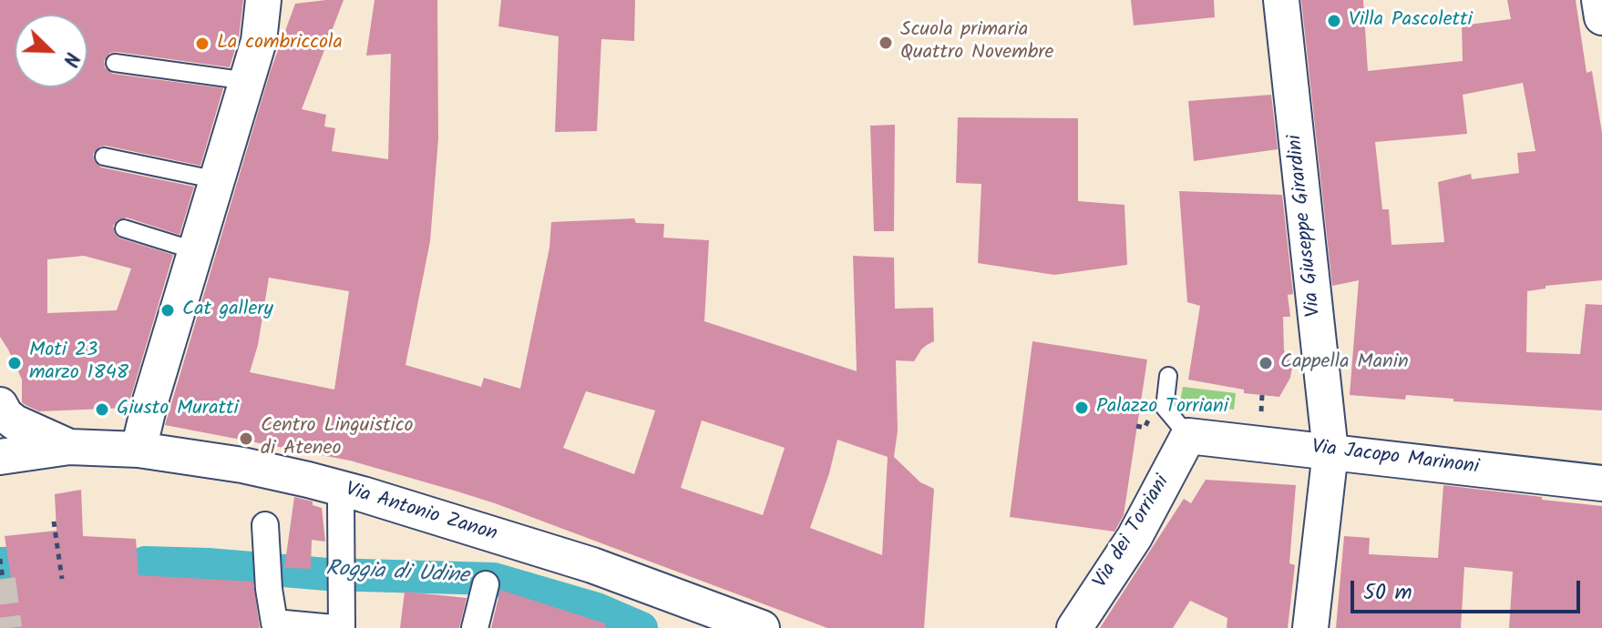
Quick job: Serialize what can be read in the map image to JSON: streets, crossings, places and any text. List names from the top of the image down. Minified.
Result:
{"streets":{"street":["Via Giuseppe Girardini","Via Jacopo Marinoni","Via Antonio Zanon","Via dei Torriani"]},"crossings":[["Via Giuseppe Girardini","Via Jacopo Marinoni"],["Via Jacopo Marinoni","Via dei Torriani"]],"water":["Roggia di Udine"],"places":["Villa Pascoletti","Scuola primaria Quattro Novembre","La combriccola","Cat gallery","Moti 23 marzo 1848","Cappella Manin","Palazzo Torriani","Giusto Muratti","Centro Linguistico di Ateneo"],"scale_bar":"50 m","north":"bottom right"}
